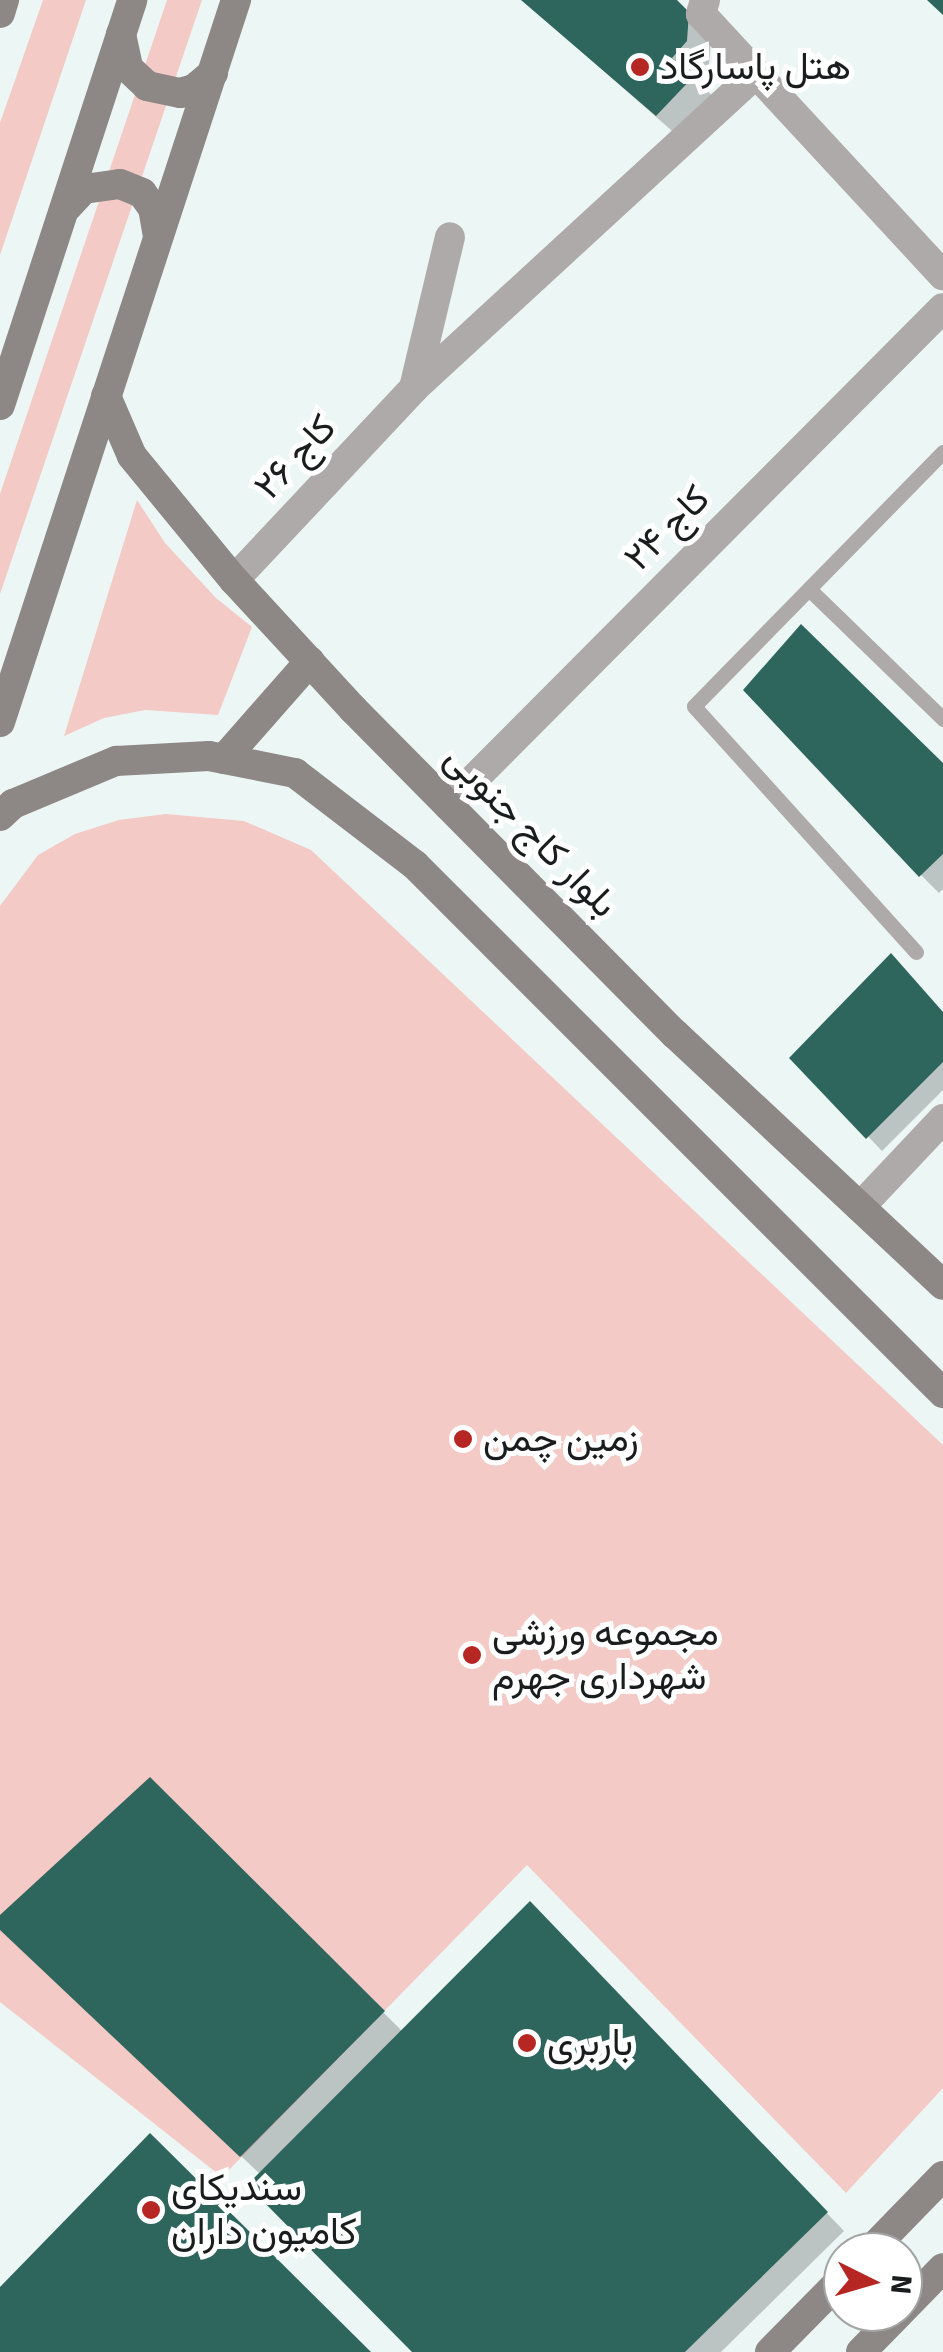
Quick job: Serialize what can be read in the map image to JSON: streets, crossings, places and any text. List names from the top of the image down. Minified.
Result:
{"streets":{"main road":["بلوار کاج جنوبی"],"street":["کاج ۲۶","کاج ۲۴"]},"crossings":[["کاج ۲۶","بلوار کاج جنوبی"],["کاج ۲۴","بلوار کاج جنوبی"]],"places":["هتل پاسارگاد","زمین چمن","مجموعه ورزشی شهرداری جهرم","باربری","سندیکای کامیون داران"],"north":"right"}
